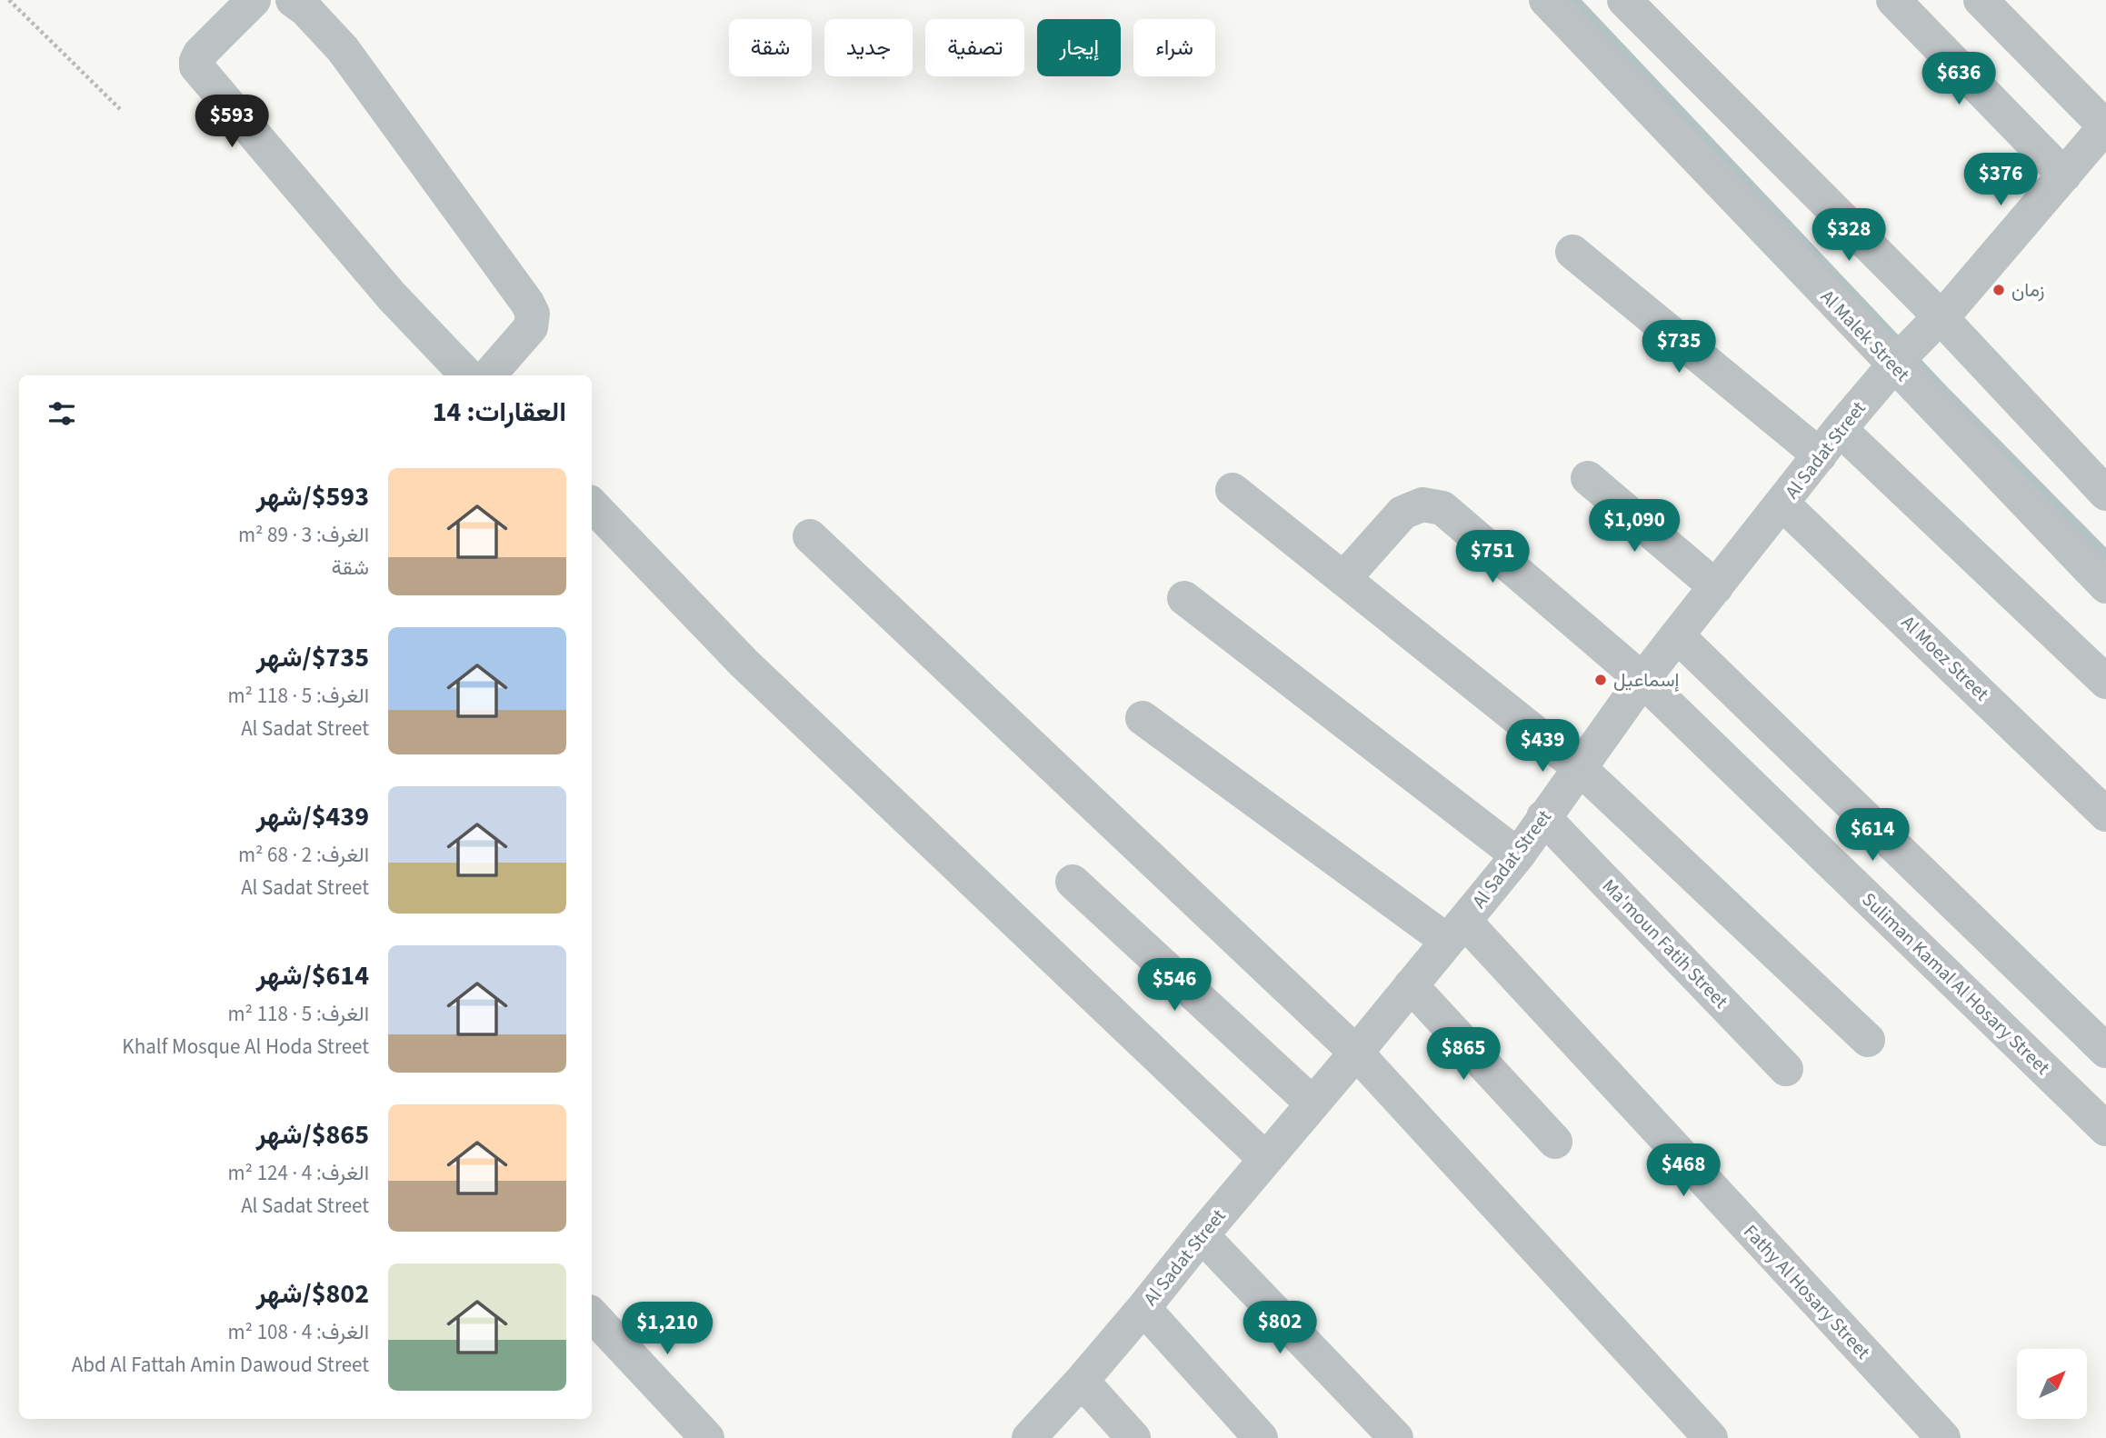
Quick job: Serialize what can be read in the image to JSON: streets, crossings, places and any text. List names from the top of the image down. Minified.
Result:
{"streets":{"street":["Al Malek Street","Al Sadat Street","Al Moez Street","Ma'moun Fatih Street","Suliman Kamal Al Hosary Street","Fathy Al Hosary Street"]},"crossings":[["Al Malek Street","Al Sadat Street"],["Al Sadat Street","Al Moez Street"],["Al Sadat Street","Ma'moun Fatih Street"],["Al Sadat Street","Suliman Kamal Al Hosary Street"],["Al Sadat Street","Fathy Al Hosary Street"]],"places":["زمان","إسماعيل"],"north":"top right","page":{"chip":["شراء","إيجار","تصفية","جديد","شقة"],"price":["$636","$593","$376","$328","$735","$1,090","$751","$439","$614","$546","$865","$468","$802","$1,210"],"heading":"العقارات: 14","list":[{"name":"$593/شهر","note":"الغرف: 3 · 89 m² · شقة"},{"name":"$735/شهر","note":"الغرف: 5 · 118 m² · Al Sadat Street"},{"name":"$439/شهر","note":"الغرف: 2 · 68 m² · Al Sadat Street"},{"name":"$614/شهر","note":"الغرف: 5 · 118 m² · Khalf Mosque Al Hoda Street"},{"name":"$865/شهر","note":"الغرف: 4 · 124 m² · Al Sadat Street"},{"name":"$802/شهر","note":"الغرف: 4 · 108 m² · Abd Al Fattah Amin Dawoud Street"}]}}
